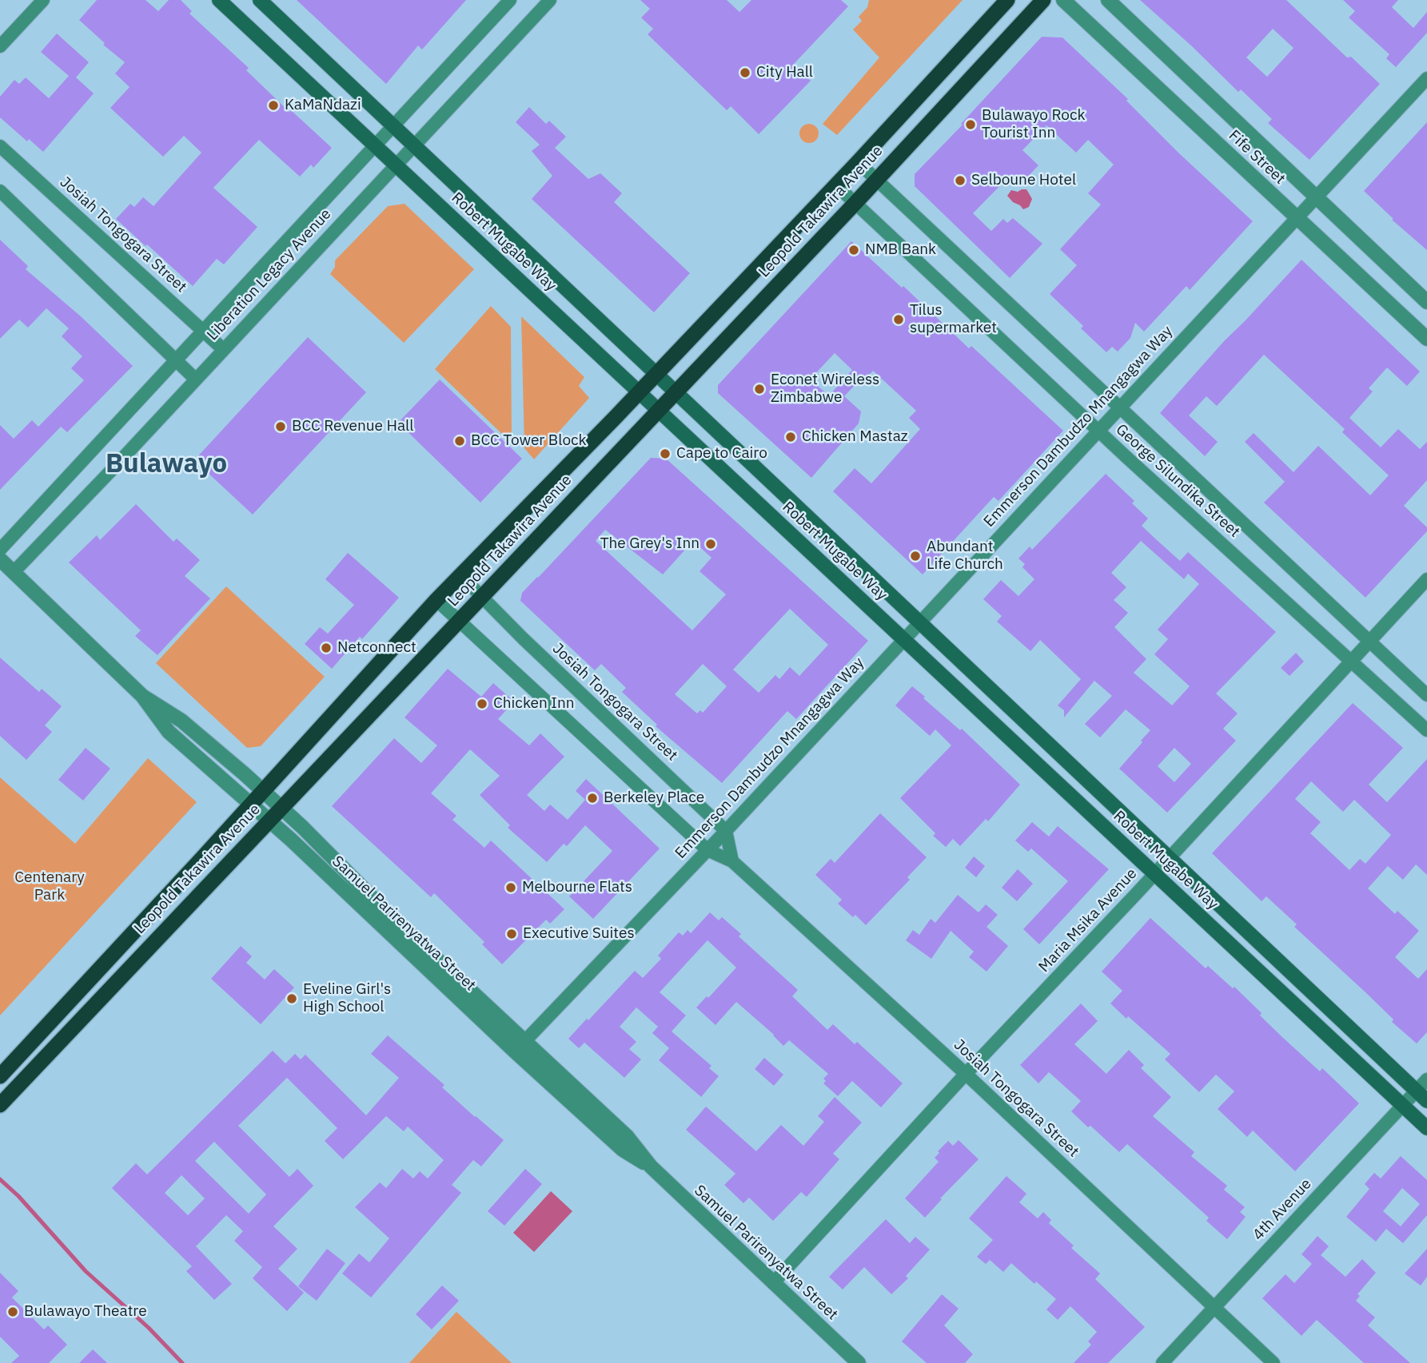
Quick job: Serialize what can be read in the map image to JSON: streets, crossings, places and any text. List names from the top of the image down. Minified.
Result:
{"streets":{"highway":["Leopold Takawira Avenue"],"main road":["Robert Mugabe Way"],"street":["Fife Street","Josiah Tongogara Street","Liberation Legacy Avenue","Emmerson Dambudzo Mnangagwa Way","George Silundika Street","Maria Msika Avenue","Samuel Parirenyatwa Street","4th Avenue"]},"crossings":[["Fife Street","Emmerson Dambudzo Mnangagwa Way"],["Leopold Takawira Avenue","Josiah Tongogara Street"],["Leopold Takawira Avenue","Robert Mugabe Way"],["Leopold Takawira Avenue","George Silundika Street"],["Leopold Takawira Avenue","Samuel Parirenyatwa Street"],["Josiah Tongogara Street","Liberation Legacy Avenue"],["Josiah Tongogara Street","Emmerson Dambudzo Mnangagwa Way"],["Josiah Tongogara Street","Maria Msika Avenue"],["Josiah Tongogara Street","4th Avenue"],["Robert Mugabe Way","Liberation Legacy Avenue"],["Robert Mugabe Way","Emmerson Dambudzo Mnangagwa Way"],["Robert Mugabe Way","Maria Msika Avenue"],["Robert Mugabe Way","4th Avenue"],["Liberation Legacy Avenue","Samuel Parirenyatwa Street"],["Emmerson Dambudzo Mnangagwa Way","George Silundika Street"],["Emmerson Dambudzo Mnangagwa Way","Samuel Parirenyatwa Street"],["George Silundika Street","Maria Msika Avenue"],["Maria Msika Avenue","Samuel Parirenyatwa Street"]],"districts":["Bulawayo"],"parks":["Centenary Park"],"places":["City Hall","KaMaNdazi","Bulawayo Rock Tourist Inn","Selboune Hotel","NMB Bank","Tilus supermarket","Econet Wireless Zimbabwe","BCC Revenue Hall","Chicken Mastaz","BCC Tower Block","Cape to Cairo","The Grey's Inn","Abundant Life Church","Netconnect","Chicken Inn","Berkeley Place","Melbourne Flats","Executive Suites","Eveline Girl's High School","Bulawayo Theatre"]}
